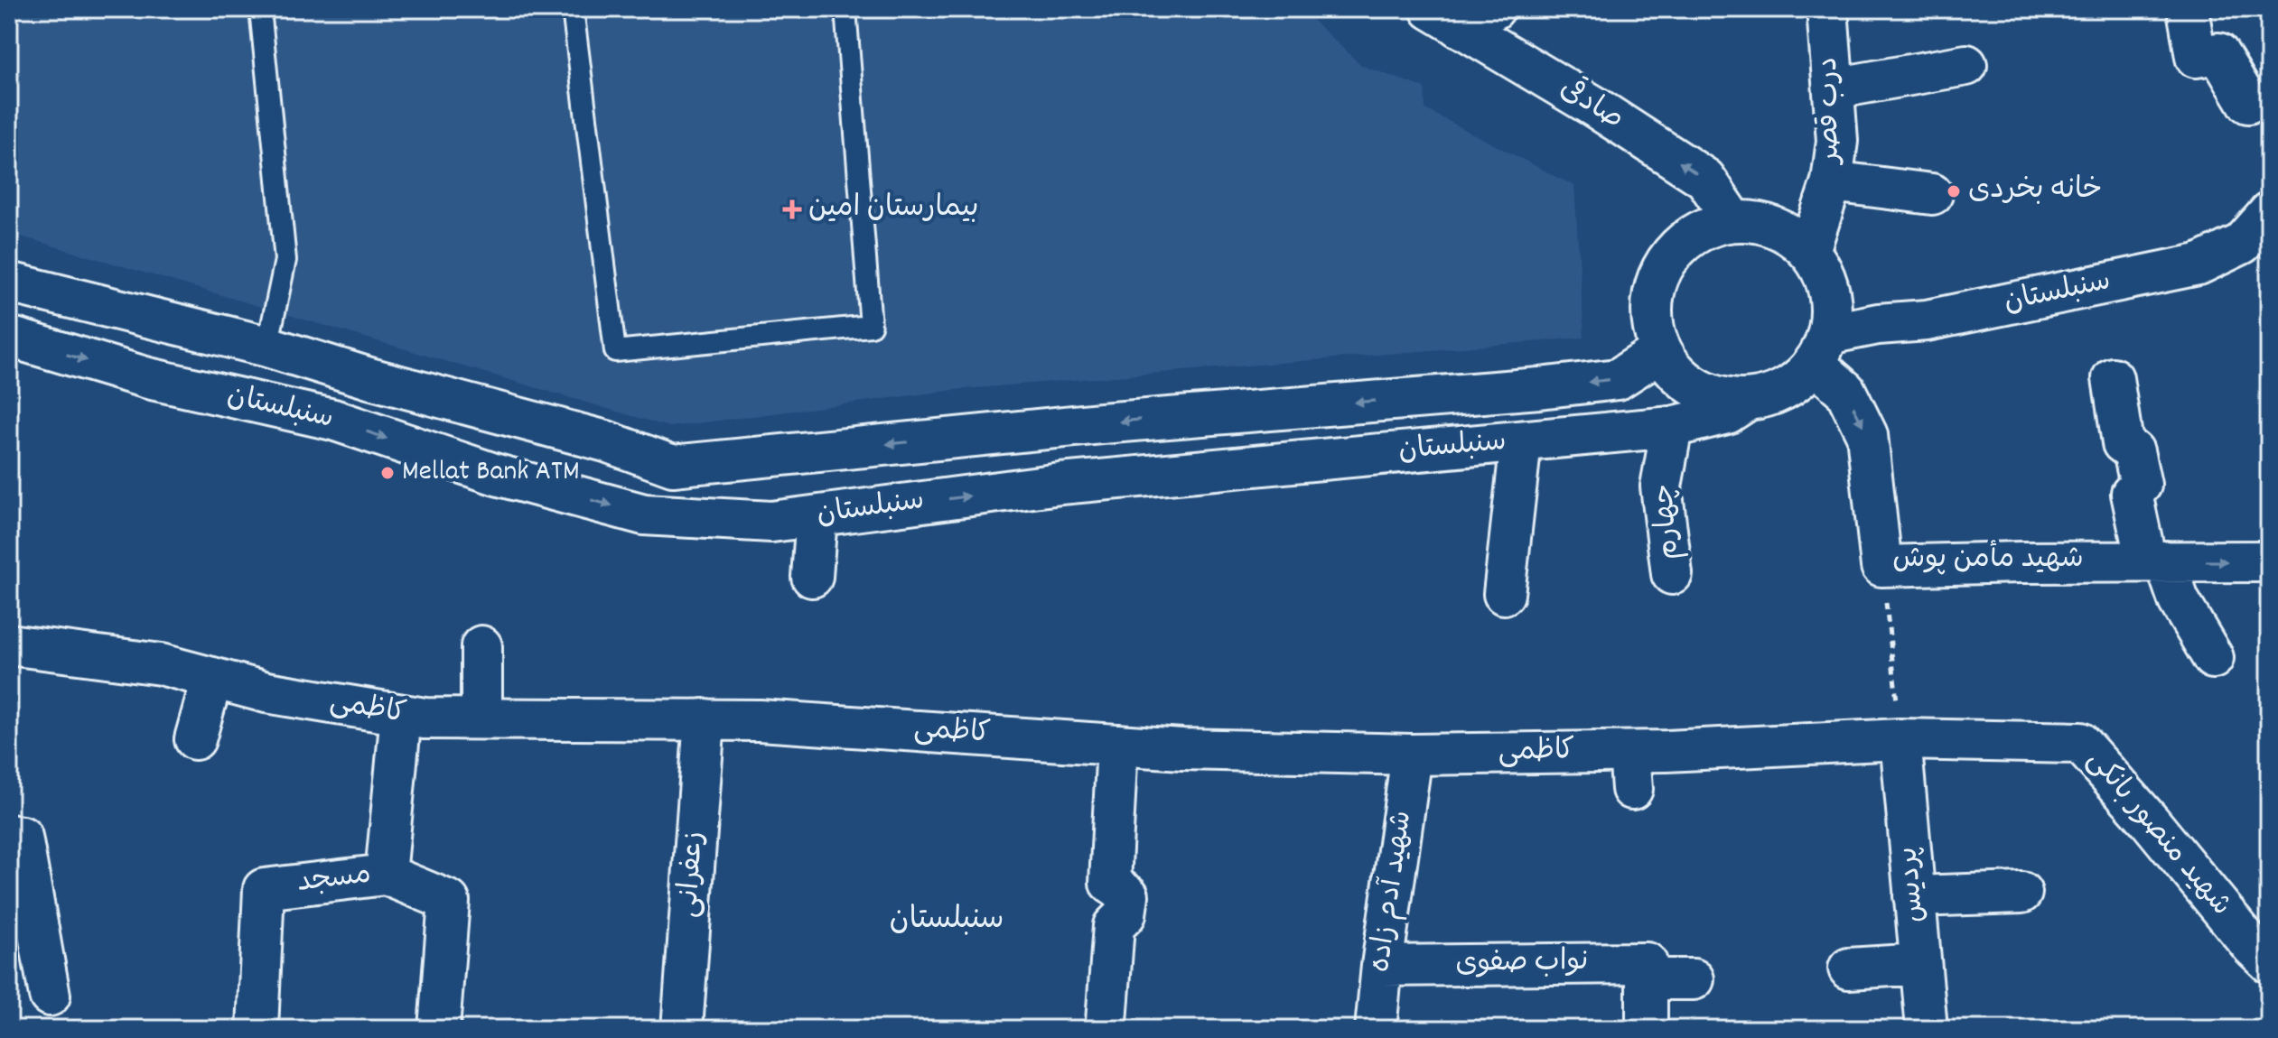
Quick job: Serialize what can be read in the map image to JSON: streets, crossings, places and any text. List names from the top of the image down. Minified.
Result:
{"streets":{"street":["صادقی","درب قصر","سنبلستان","چهارم","شهید مأمن پوش","کاظمی","شهید منصور بانکی","زعفرانی","مسجد","پردیس","شهید آدم زاده","نواب صفوی"]},"crossings":[["صادقی","درب قصر"],["صادقی","سنبلستان"],["صادقی","شهید مأمن پوش"],["درب قصر","سنبلستان"],["درب قصر","شهید مأمن پوش"],["سنبلستان","چهارم"],["سنبلستان","شهید مأمن پوش"],["کاظمی","شهید منصور بانکی"],["کاظمی","زعفرانی"],["کاظمی","مسجد"],["کاظمی","پردیس"],["کاظمی","شهید آدم زاده"],["شهید منصور بانکی","پردیس"],["شهید آدم زاده","نواب صفوی"]],"one_way":["صادقی"],"districts":["سنبلستان"],"places":{"other":["خانه بخردی","Mellat Bank ATM"],"health":["بیمارستان امین"]}}
